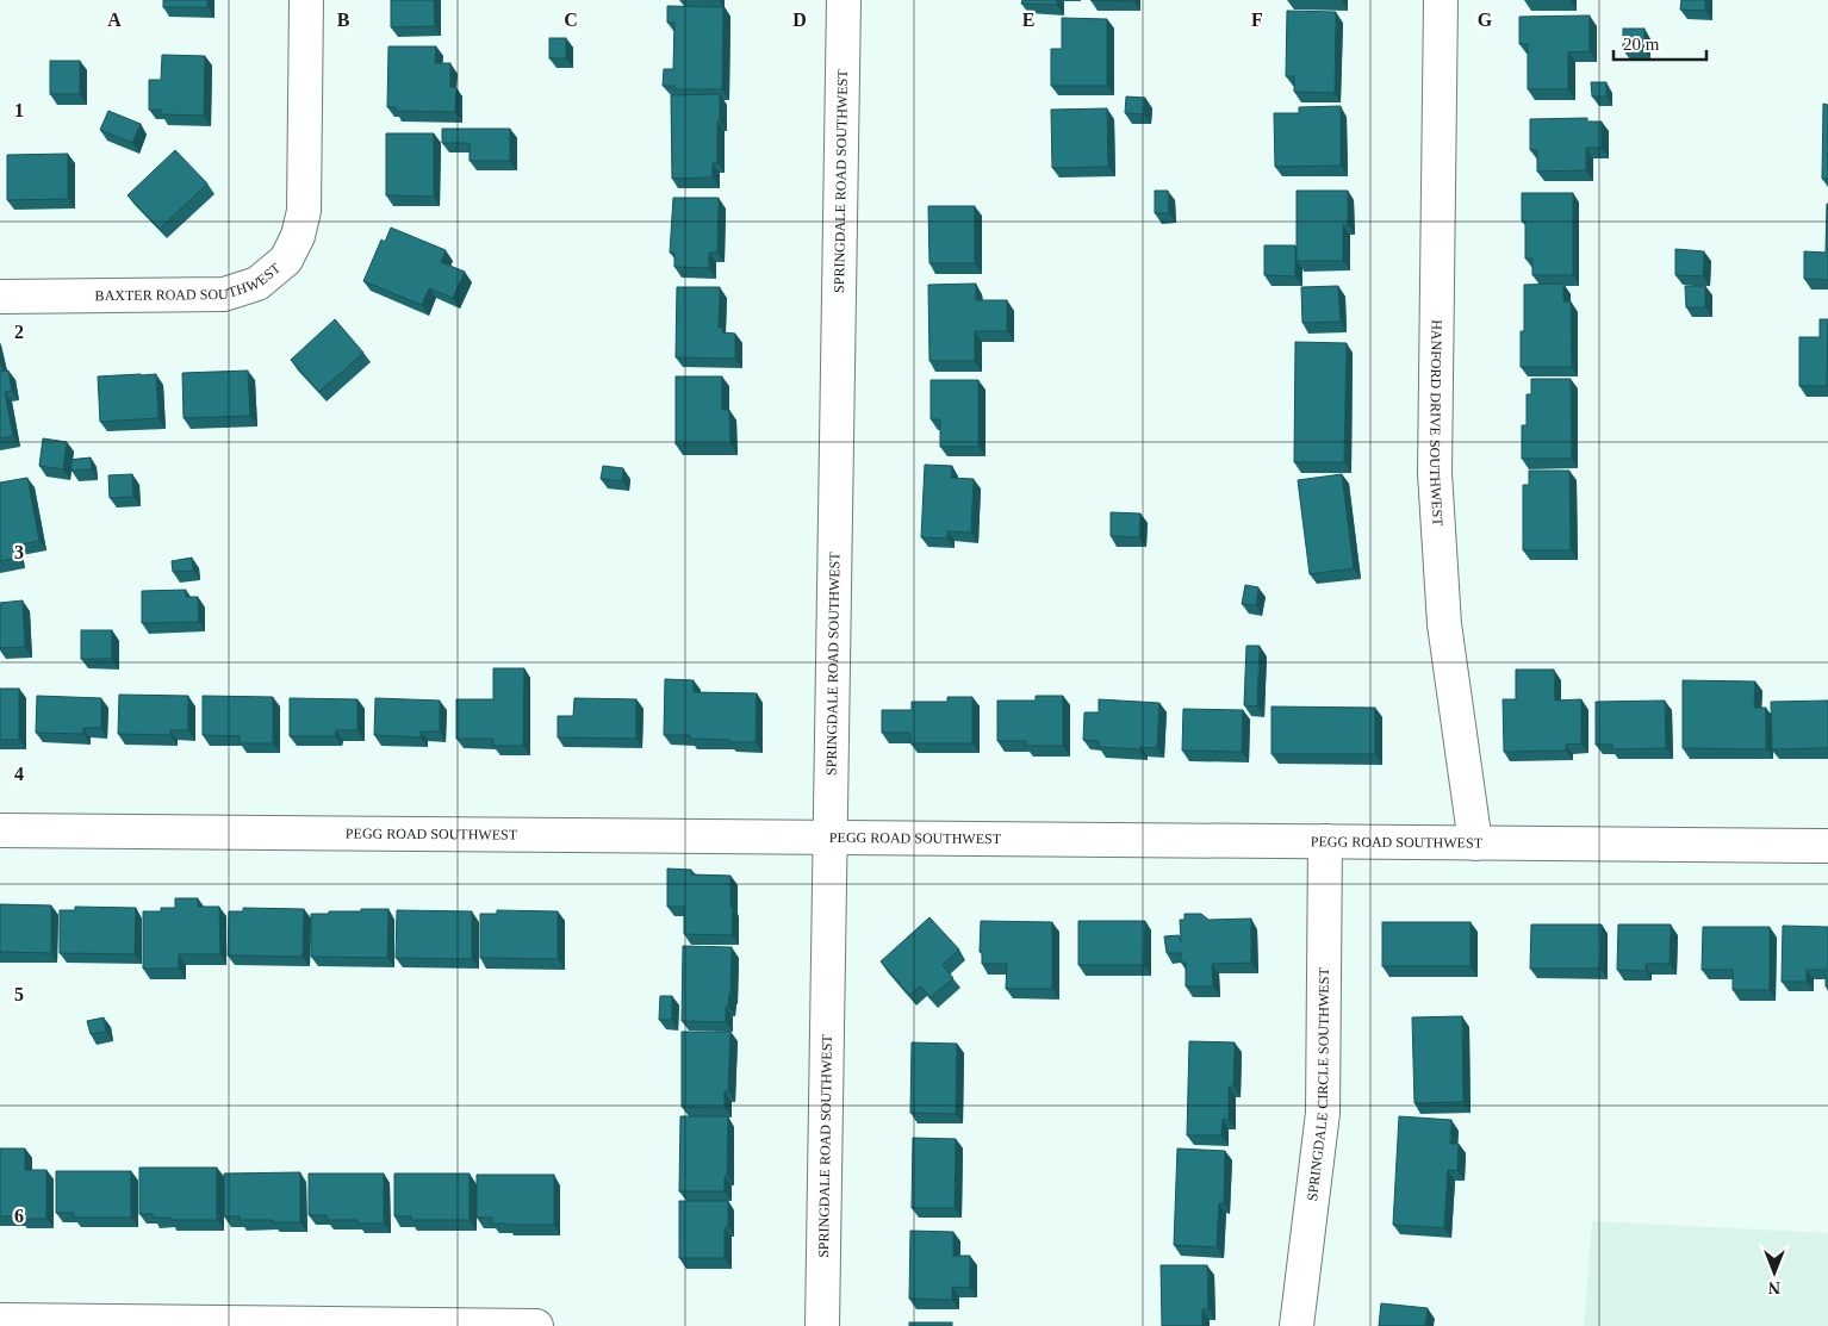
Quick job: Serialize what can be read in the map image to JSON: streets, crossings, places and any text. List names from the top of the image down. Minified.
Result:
{"streets":{"street":["SPRINGDALE ROAD SOUTHWEST","BAXTER ROAD SOUTHWEST","HANFORD DRIVE SOUTHWEST","PEGG ROAD SOUTHWEST","SPRINGDALE CIRCLE SOUTHWEST"]},"crossings":[["SPRINGDALE ROAD SOUTHWEST","PEGG ROAD SOUTHWEST"],["HANFORD DRIVE SOUTHWEST","PEGG ROAD SOUTHWEST"],["PEGG ROAD SOUTHWEST","SPRINGDALE CIRCLE SOUTHWEST"]],"scale_bar":"20 m","north":"bottom","grid":{"columns":["A","B","C","D","E","F","G"],"rows":["1","2","3","4","5","6"]}}
